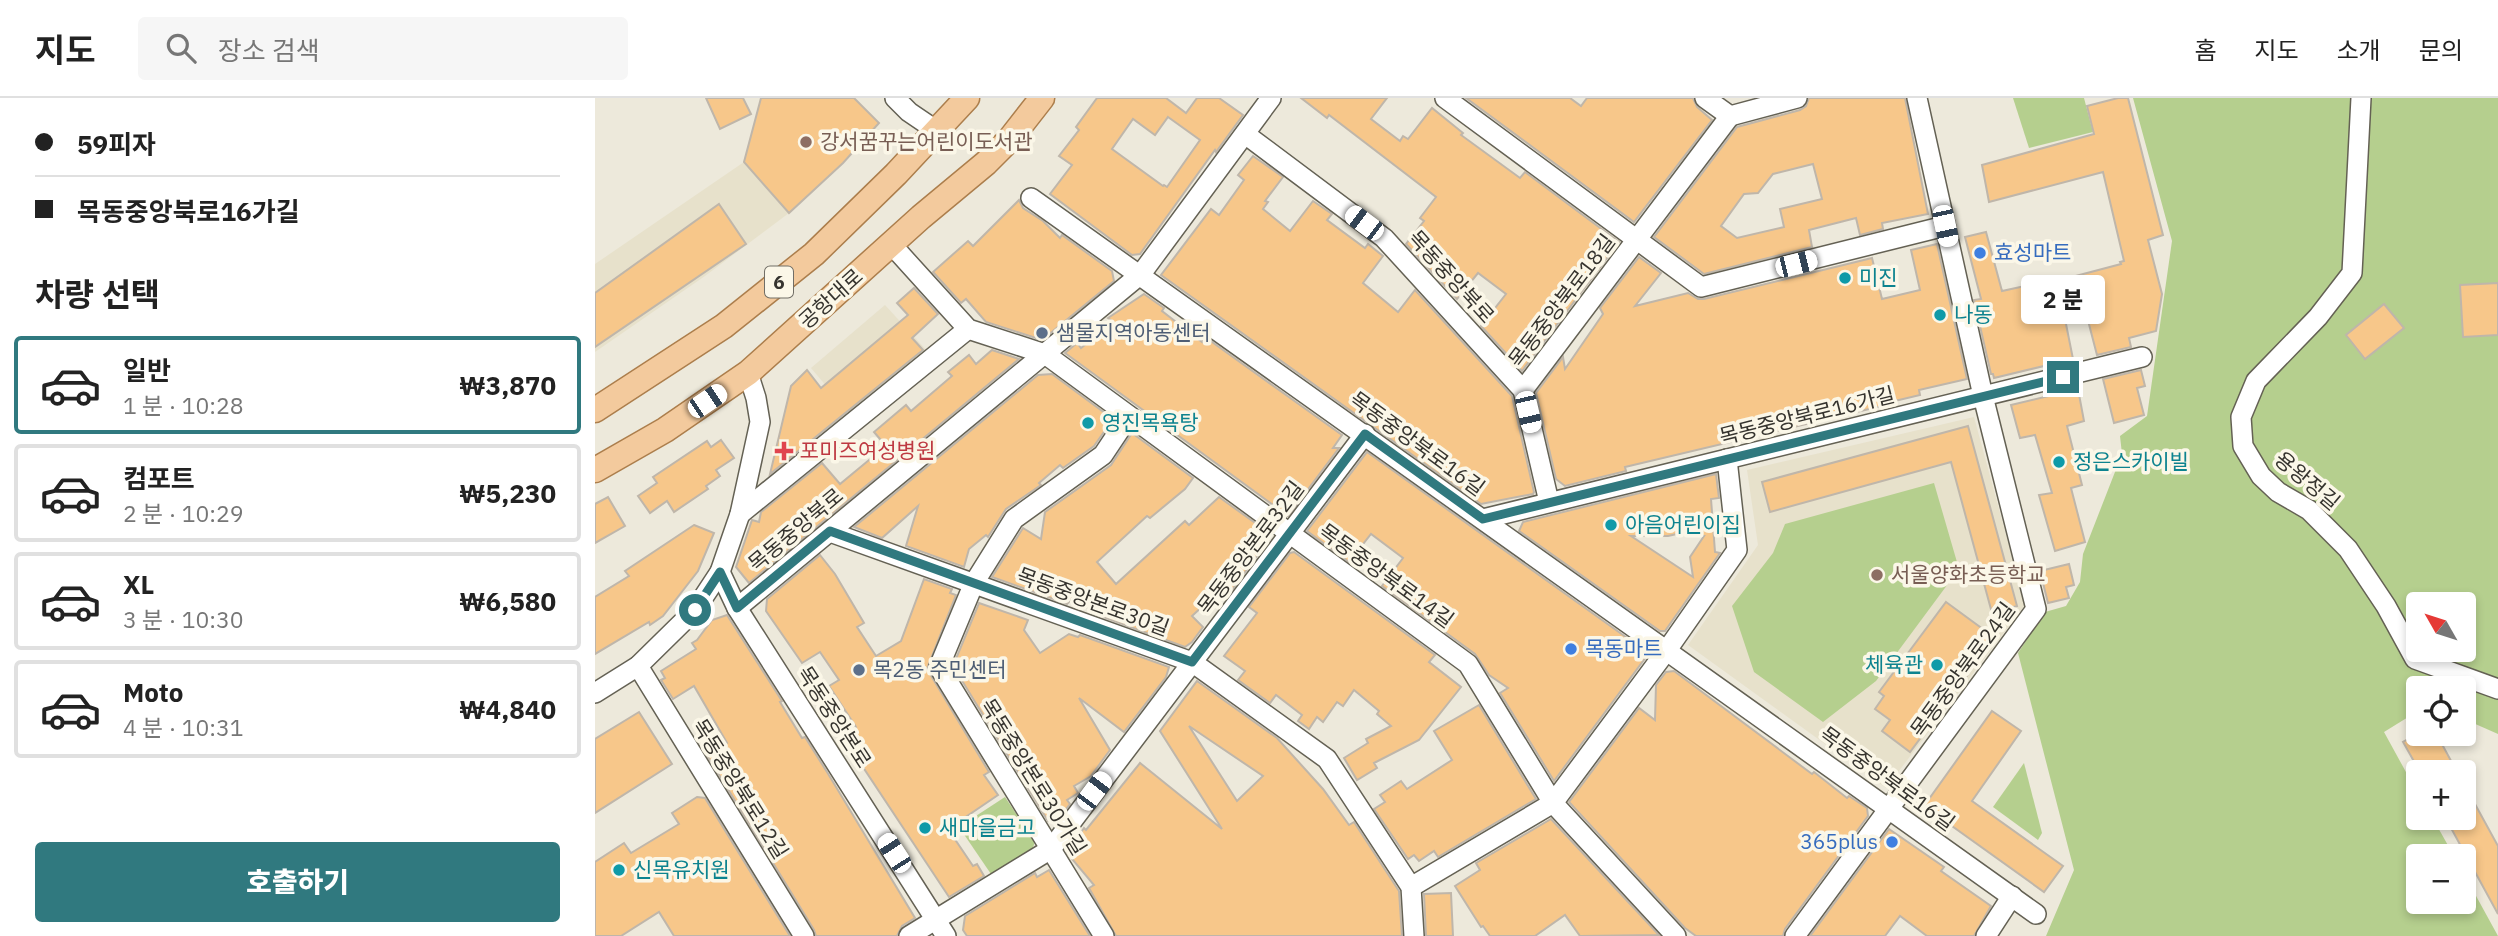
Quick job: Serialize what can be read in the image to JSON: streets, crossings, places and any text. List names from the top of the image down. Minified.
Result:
{"streets":{"main road":["6","공항대로"],"street":["목동중앙북로","목동중앙북로18길","목동중앙북로16가길","목동중앙북로16길","용왕정길","목동중앙본로32길","목동중앙북로14길","목동중앙본로30길","목동중앙북로24길","목동중앙본로","목동중앙본로30가길","목동중앙북로12길"]},"crossings":[["목동중앙북로","목동중앙북로18길"],["목동중앙북로","목동중앙북로16가길"],["목동중앙북로","목동중앙북로16길"],["목동중앙북로","목동중앙북로14길"],["목동중앙북로","목동중앙본로30길"],["목동중앙북로","목동중앙본로"],["목동중앙북로","목동중앙북로12길"],["목동중앙북로18길","목동중앙북로24길"],["목동중앙북로16가길","목동중앙북로16길"],["목동중앙북로16가길","목동중앙북로24길"],["목동중앙북로16길","목동중앙본로32길"],["목동중앙북로16길","목동중앙북로24길"],["목동중앙본로32길","목동중앙북로14길"],["목동중앙본로32길","목동중앙본로30길"],["목동중앙본로32길","목동중앙본로"],["목동중앙본로32길","목동중앙본로30가길"],["목동중앙북로14길","목동중앙본로30가길"],["목동중앙본로30길","목동중앙본로30가길"]],"places":{"other":["강서꿈꾸는어린이도서관","효성마트","미진","나동","샘물지역아동센터","영진목욕탕","정은스카이빌","아음어린이집","서울양화초등학교","목동마트","체육관","목2동 주민센터","새마을금고","365plus","신목유치원"],"health":["포미즈여성병원"]},"north":"top left","page":{"header":"지도","search":"장소 검색","nav":["홈","지도","소개","문의"],"banner":["59피자","목동중앙북로16가길"],"heading":"차량 선택","bubble":"2 분","list":[{"name":"일반","note":"1 분 · 10:28","value":"₩3,870"},{"name":"컴포트","note":"2 분 · 10:29","value":"₩5,230"},{"name":"XL","note":"3 분 · 10:30","value":"₩6,580"},{"name":"Moto","note":"4 분 · 10:31","value":"₩4,840"}],"map_buttons":["+","−"],"buttons":"호출하기"}}
